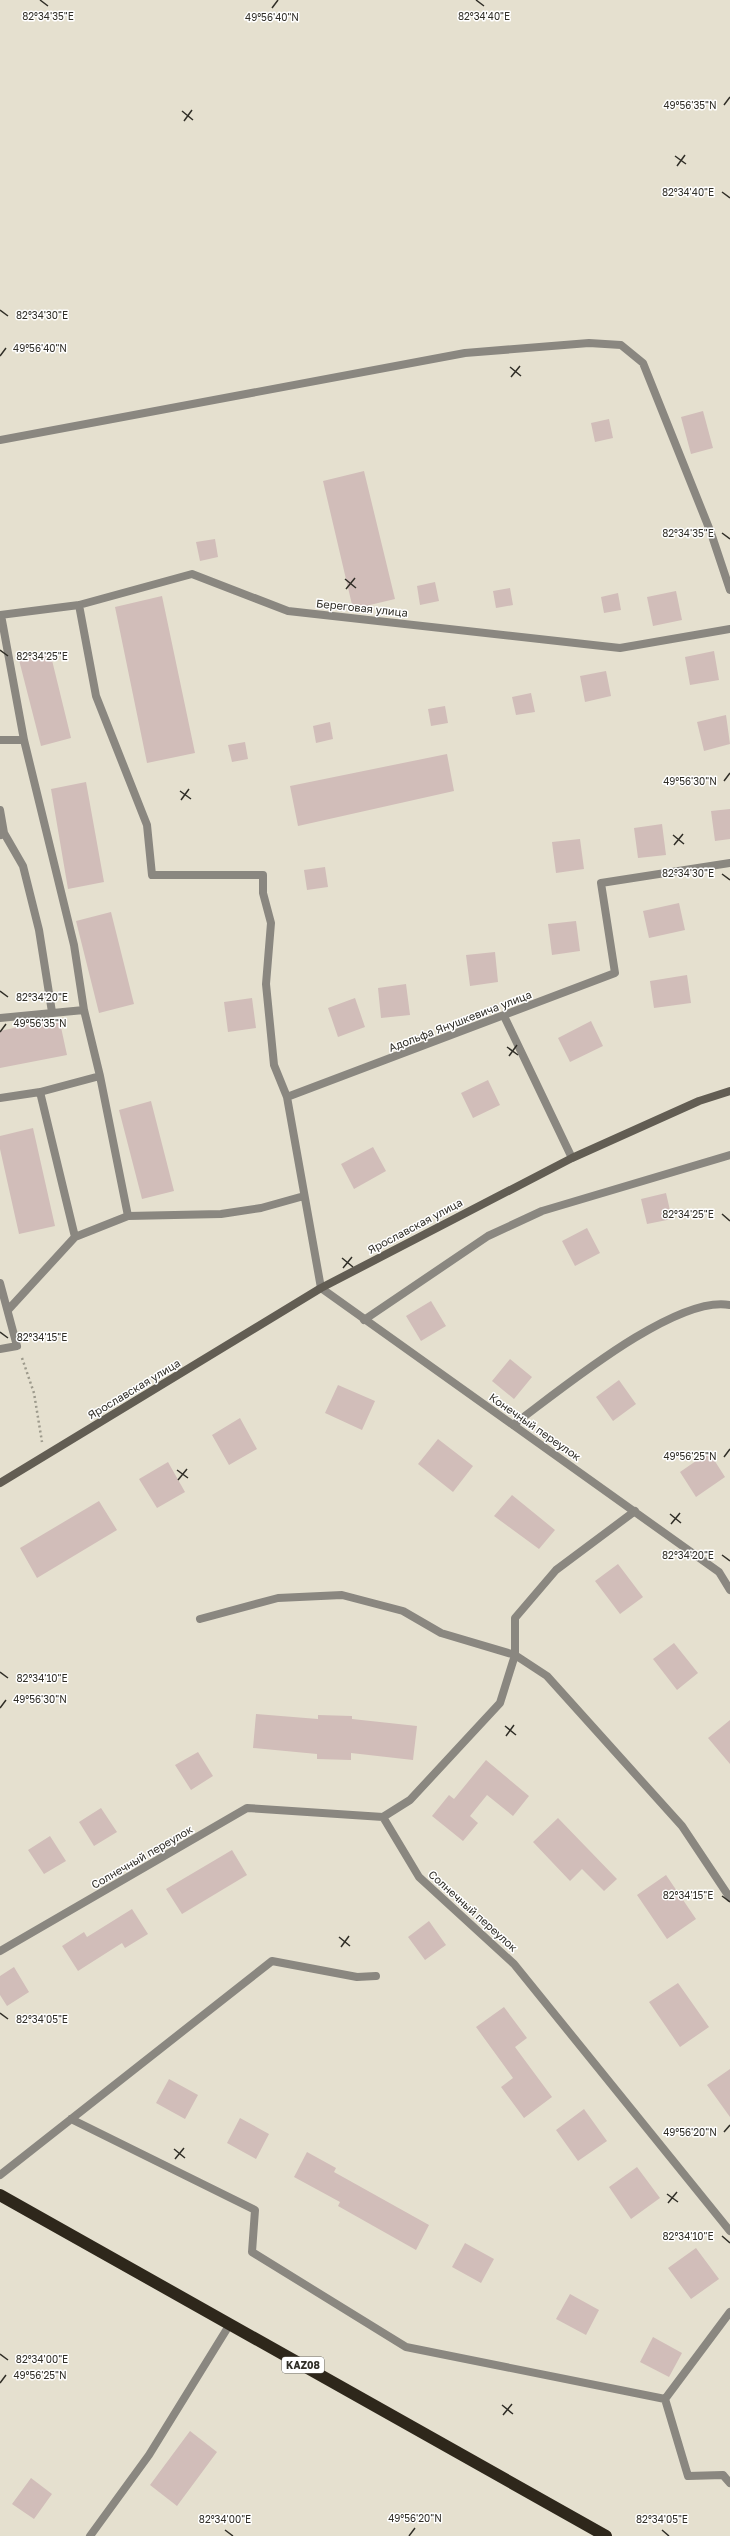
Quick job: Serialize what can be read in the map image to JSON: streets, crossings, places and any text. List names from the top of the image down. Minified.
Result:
{"streets":{"highway":["KAZ08"],"main road":["Ярославская улица"],"street":["Береговая улица","Адольфа Янушкевича улица","Конечный переулок","Солнечный переулок"]},"crossings":[["Ярославская улица","Конечный переулок"]],"coordinates":["82°34'40\"E","82°34'35\"E","49°56'40\"N","49°56'35\"N","82°34'30\"E","82°34'25\"E","49°56'30\"N","82°34'20\"E","82°34'15\"E","49°56'25\"N","82°34'10\"E","82°34'05\"E","49°56'20\"N","82°34'00\"E"]}
